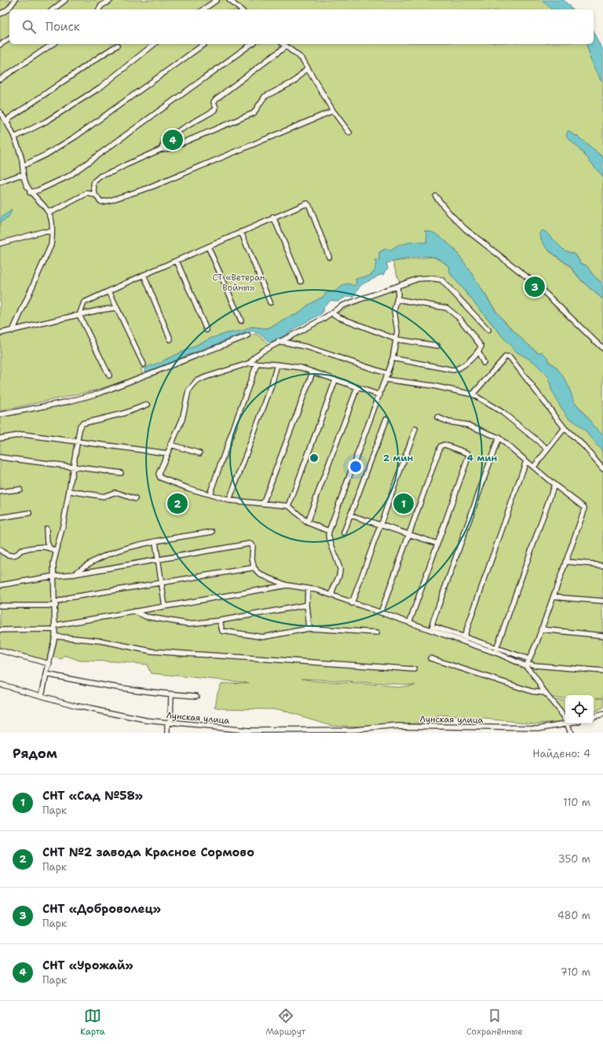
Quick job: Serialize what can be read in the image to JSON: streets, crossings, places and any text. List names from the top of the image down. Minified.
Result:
{"streets":{"street":["Лунская улица"]},"parks":["СТ «Ветеран Войны»"],"page":{"search":"Поиск","pins":["4","3","1","2"],"heading":["Рядом","Найдено: 4"],"list":[{"mark":"1","name":"СНТ «Сад №58»","note":"Парк","value":"110 m"},{"mark":"2","name":"СНТ №2 завода Красное Сормово","note":"Парк","value":"350 m"},{"mark":"3","name":"СНТ «Доброволец»","note":"Парк","value":"480 m"},{"mark":"4","name":"СНТ «Урожай»","note":"Парк","value":"710 m"}],"nav":["Карта","Маршрут","Сохранённые"]},"rings":["2 мин","4 мин"]}
